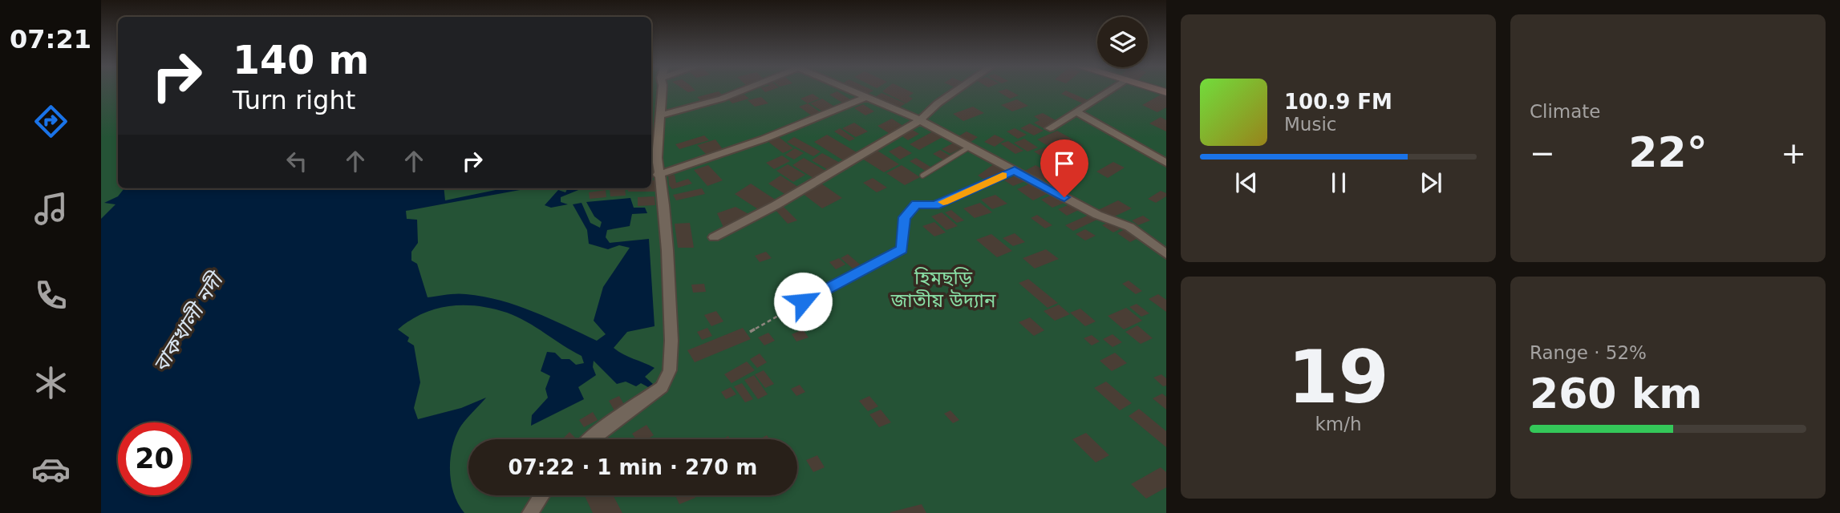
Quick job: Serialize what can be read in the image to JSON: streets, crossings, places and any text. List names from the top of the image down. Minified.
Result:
{"water":["বাকখালী নদী"],"parks":["হিমছড়ি জাতীয় উদ্যান"],"page":{"tabs":"07:21","tile":["Climate",["19","km/h"],["Range · 52%","260 km"]],"turn":["140 m","Turn right"],"song":["100.9 FM","Music"],"heat":["−","22°","+"],"limit":"20","trip":"07:22 · 1 min · 270 m"}}
